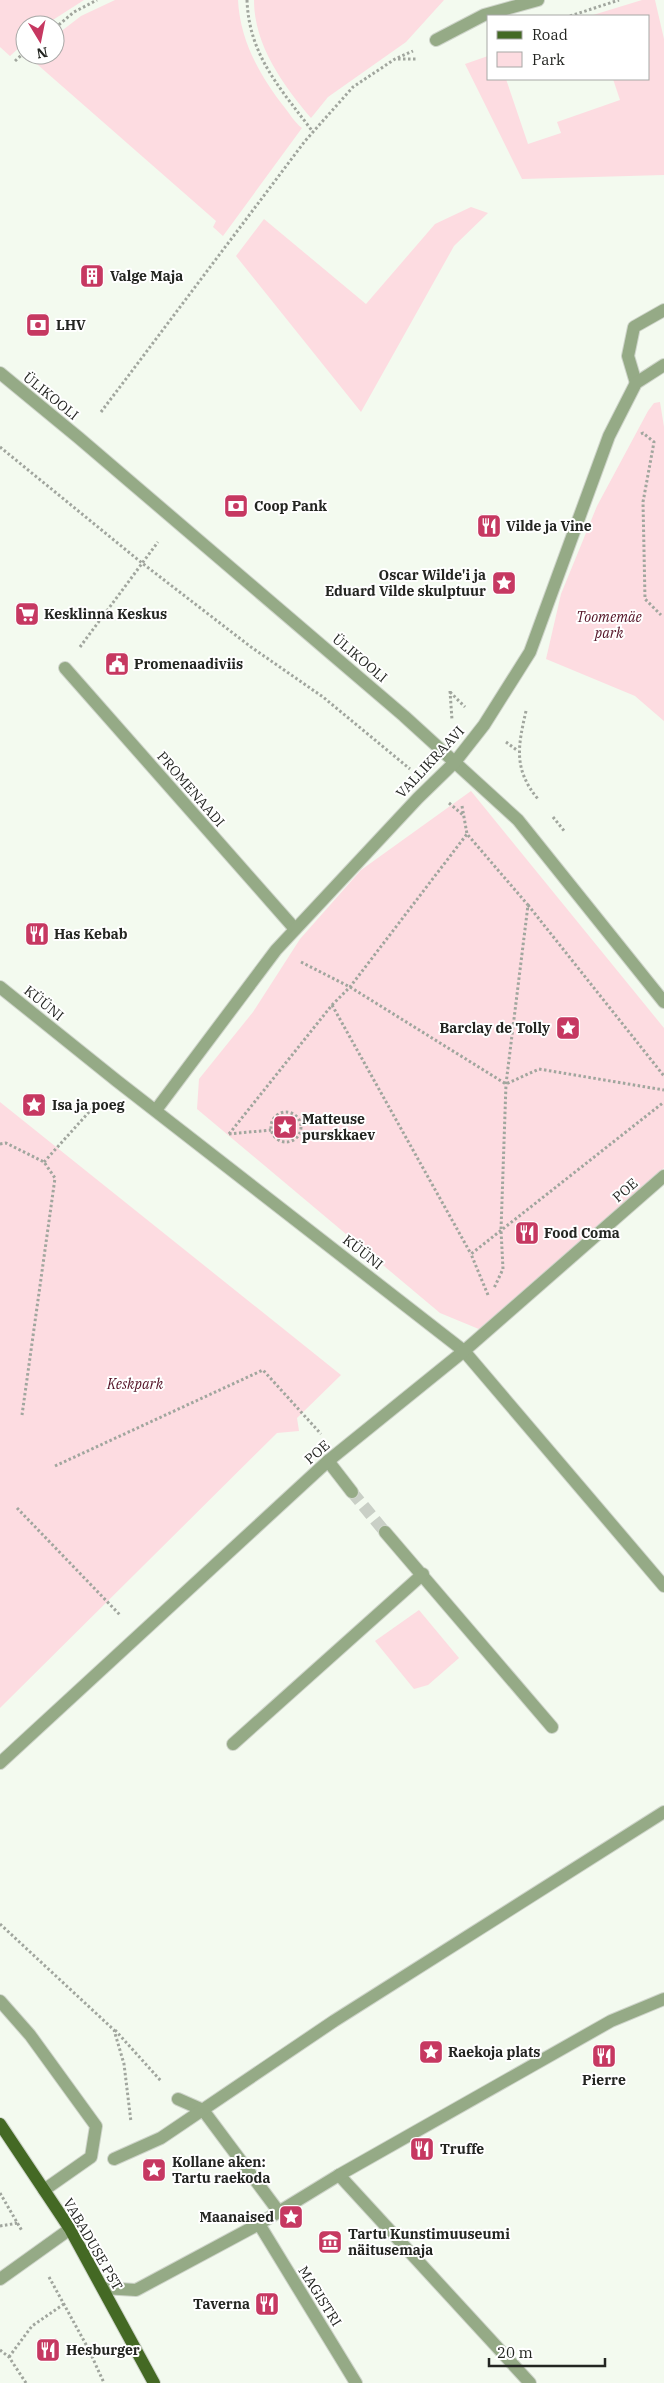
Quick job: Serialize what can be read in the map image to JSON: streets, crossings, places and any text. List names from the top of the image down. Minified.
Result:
{"streets":{"main road":["VABADUSE PST"],"street":["ÜLIKOOLI","VALLIKRAAVI","PROMENAADI","KÜÜNI","POE","MAGISTRI"]},"crossings":[["ÜLIKOOLI","VALLIKRAAVI"],["VALLIKRAAVI","PROMENAADI"],["VALLIKRAAVI","KÜÜNI"],["KÜÜNI","POE"]],"parks":["Toomemäe park","Keskpark"],"places":{"building":["Valge Maja"],"bank":["LHV","Coop Pank"],"restaurant":["Vilde ja Vine","Has Kebab","Food Coma","Pierre","Truffe","Taverna","Hesburger"],"place":["Oscar Wilde'i ja Eduard Vilde skulptuur","Barclay de Tolly","Isa ja poeg","Matteuse purskkaev","Raekoja plats","Kollane aken: Tartu raekoda","Maanaised"],"supermarket":["Kesklinna Keskus"],"public building":["Promenaadiviis"],"museum":["Tartu Kunstimuuseumi näitusemaja"]},"legend":["Road","Park"],"scale_bar":"20 m","north":"bottom"}
